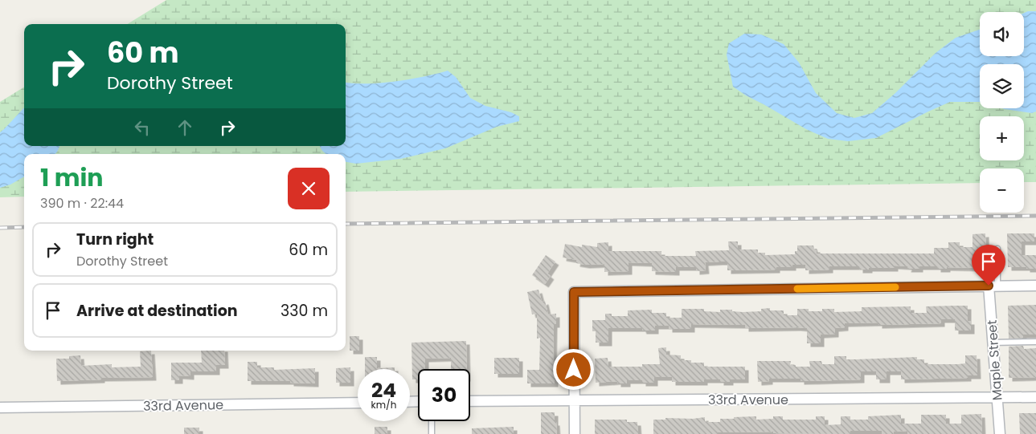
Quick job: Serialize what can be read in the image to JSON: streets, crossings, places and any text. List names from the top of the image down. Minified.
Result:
{"streets":{"street":["Maple Street","33rd Avenue"]},"crossings":[["Maple Street","33rd Avenue"]],"page":{"map_buttons":["+","−"],"turn":["60 m","Dorothy Street"],"heading":["1 min","390 m · 22:44"],"list":[{"name":"Turn right","note":"Dorothy Street","value":"60 m"},{"name":"Arrive at destination","value":"330 m"}],"speed":"24 km/h","limit":"30"}}
